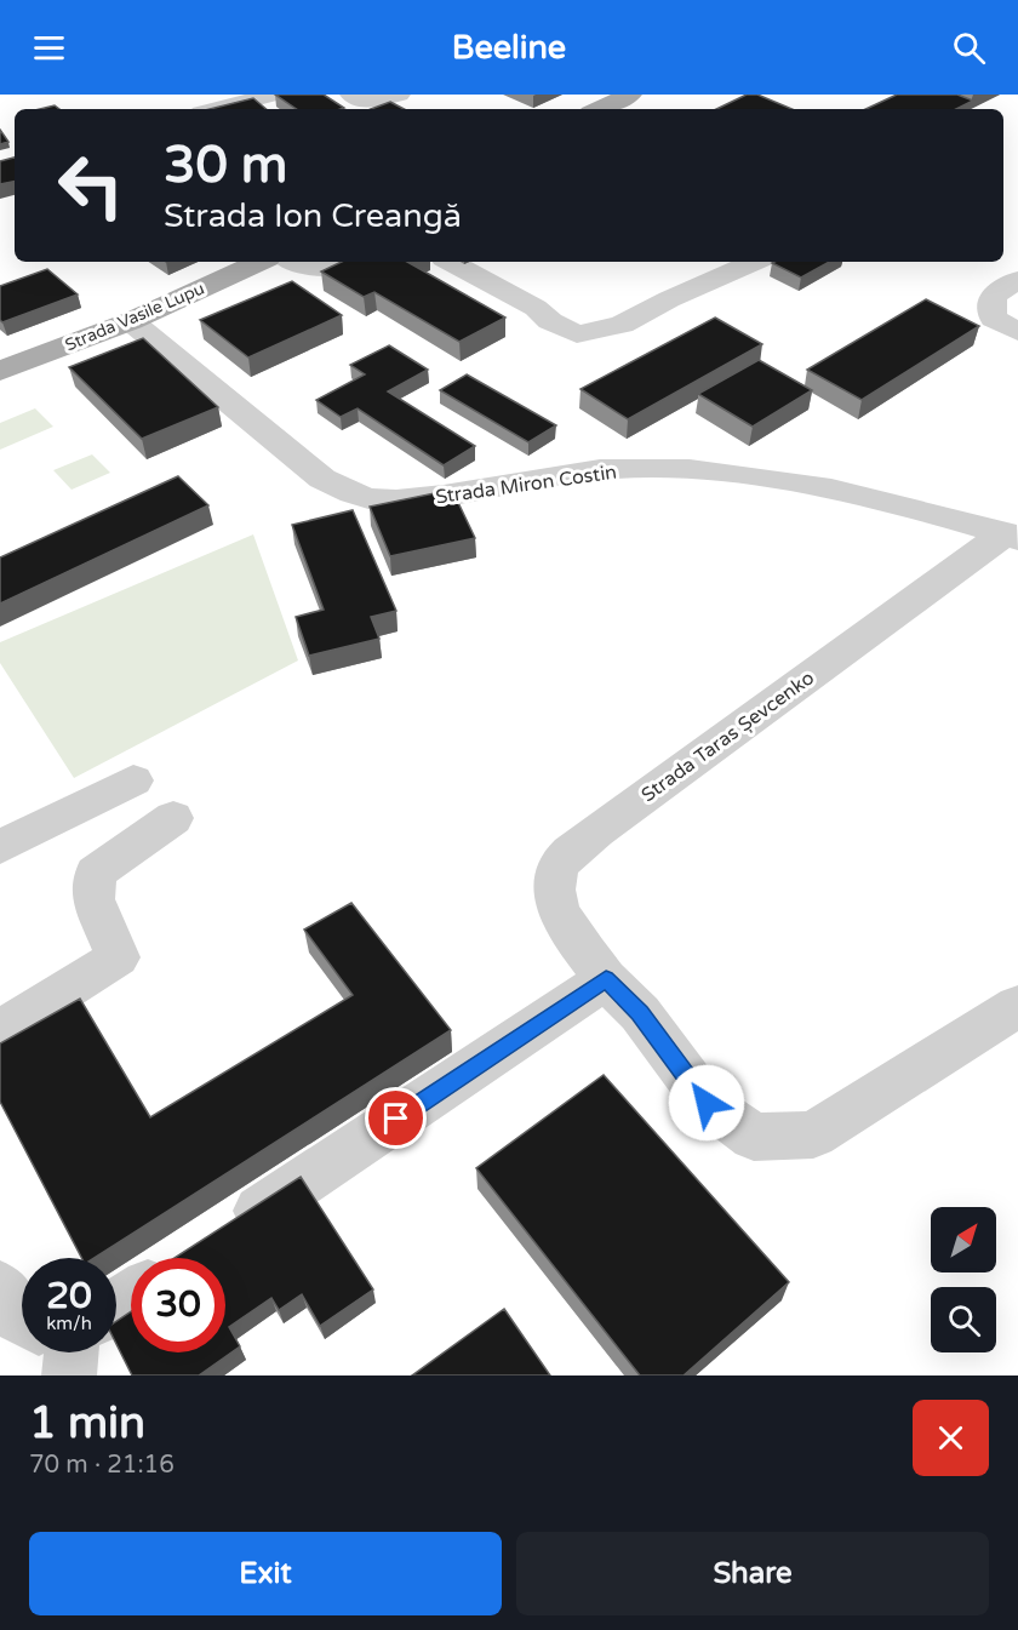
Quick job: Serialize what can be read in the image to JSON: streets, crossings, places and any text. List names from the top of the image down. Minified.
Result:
{"streets":{"main road":["Strada Vasile Lupu"],"street":["Strada Miron Costin","Strada Taras Șevcenko"]},"crossings":[["Strada Vasile Lupu","Strada Miron Costin"],["Strada Miron Costin","Strada Taras Șevcenko"]],"north":"top right","page":{"header":"Beeline","turn":["30 m","Strada Ion Creangă"],"speed":"20 km/h","limit":"30","heading":["1 min","70 m · 21:16"],"buttons":["Exit","Share"]}}
